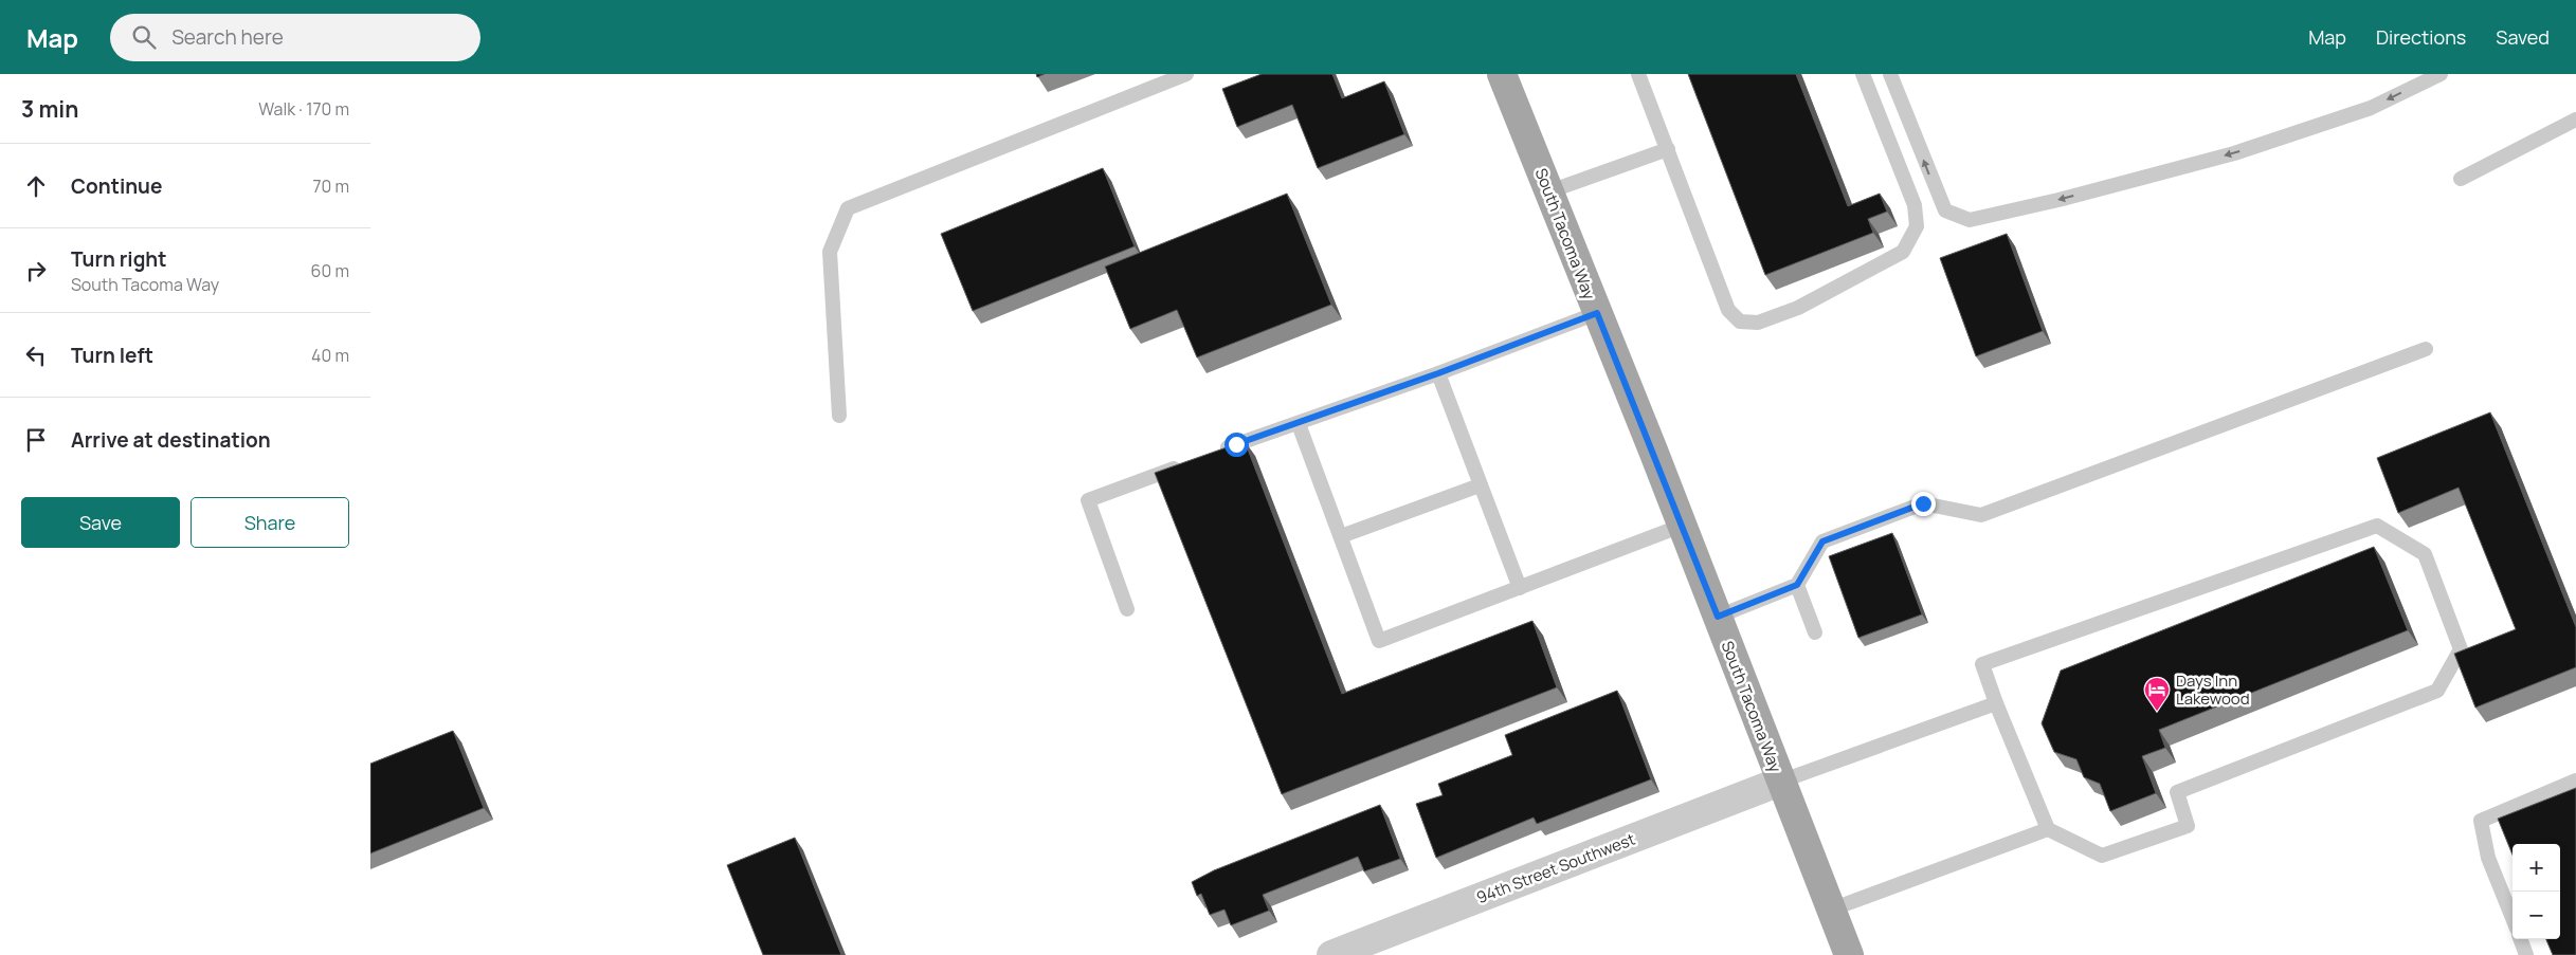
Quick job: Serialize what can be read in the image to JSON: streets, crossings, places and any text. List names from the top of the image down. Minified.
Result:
{"streets":{"main road":["South Tacoma Way"],"street":["94th Street Southwest"]},"crossings":[["South Tacoma Way","94th Street Southwest"]],"places":{"hotel":["Days Inn Lakewood"]},"page":{"header":"Map","search":"Search here","nav":["Map","Directions","Saved"],"heading":["3 min","Walk · 170 m"],"list":[["Continue","70 m"],["Turn right","South Tacoma Way","60 m"],["Turn left","40 m"],"Arrive at destination"],"buttons":["Save","Share"],"map_buttons":["+","−"]}}
